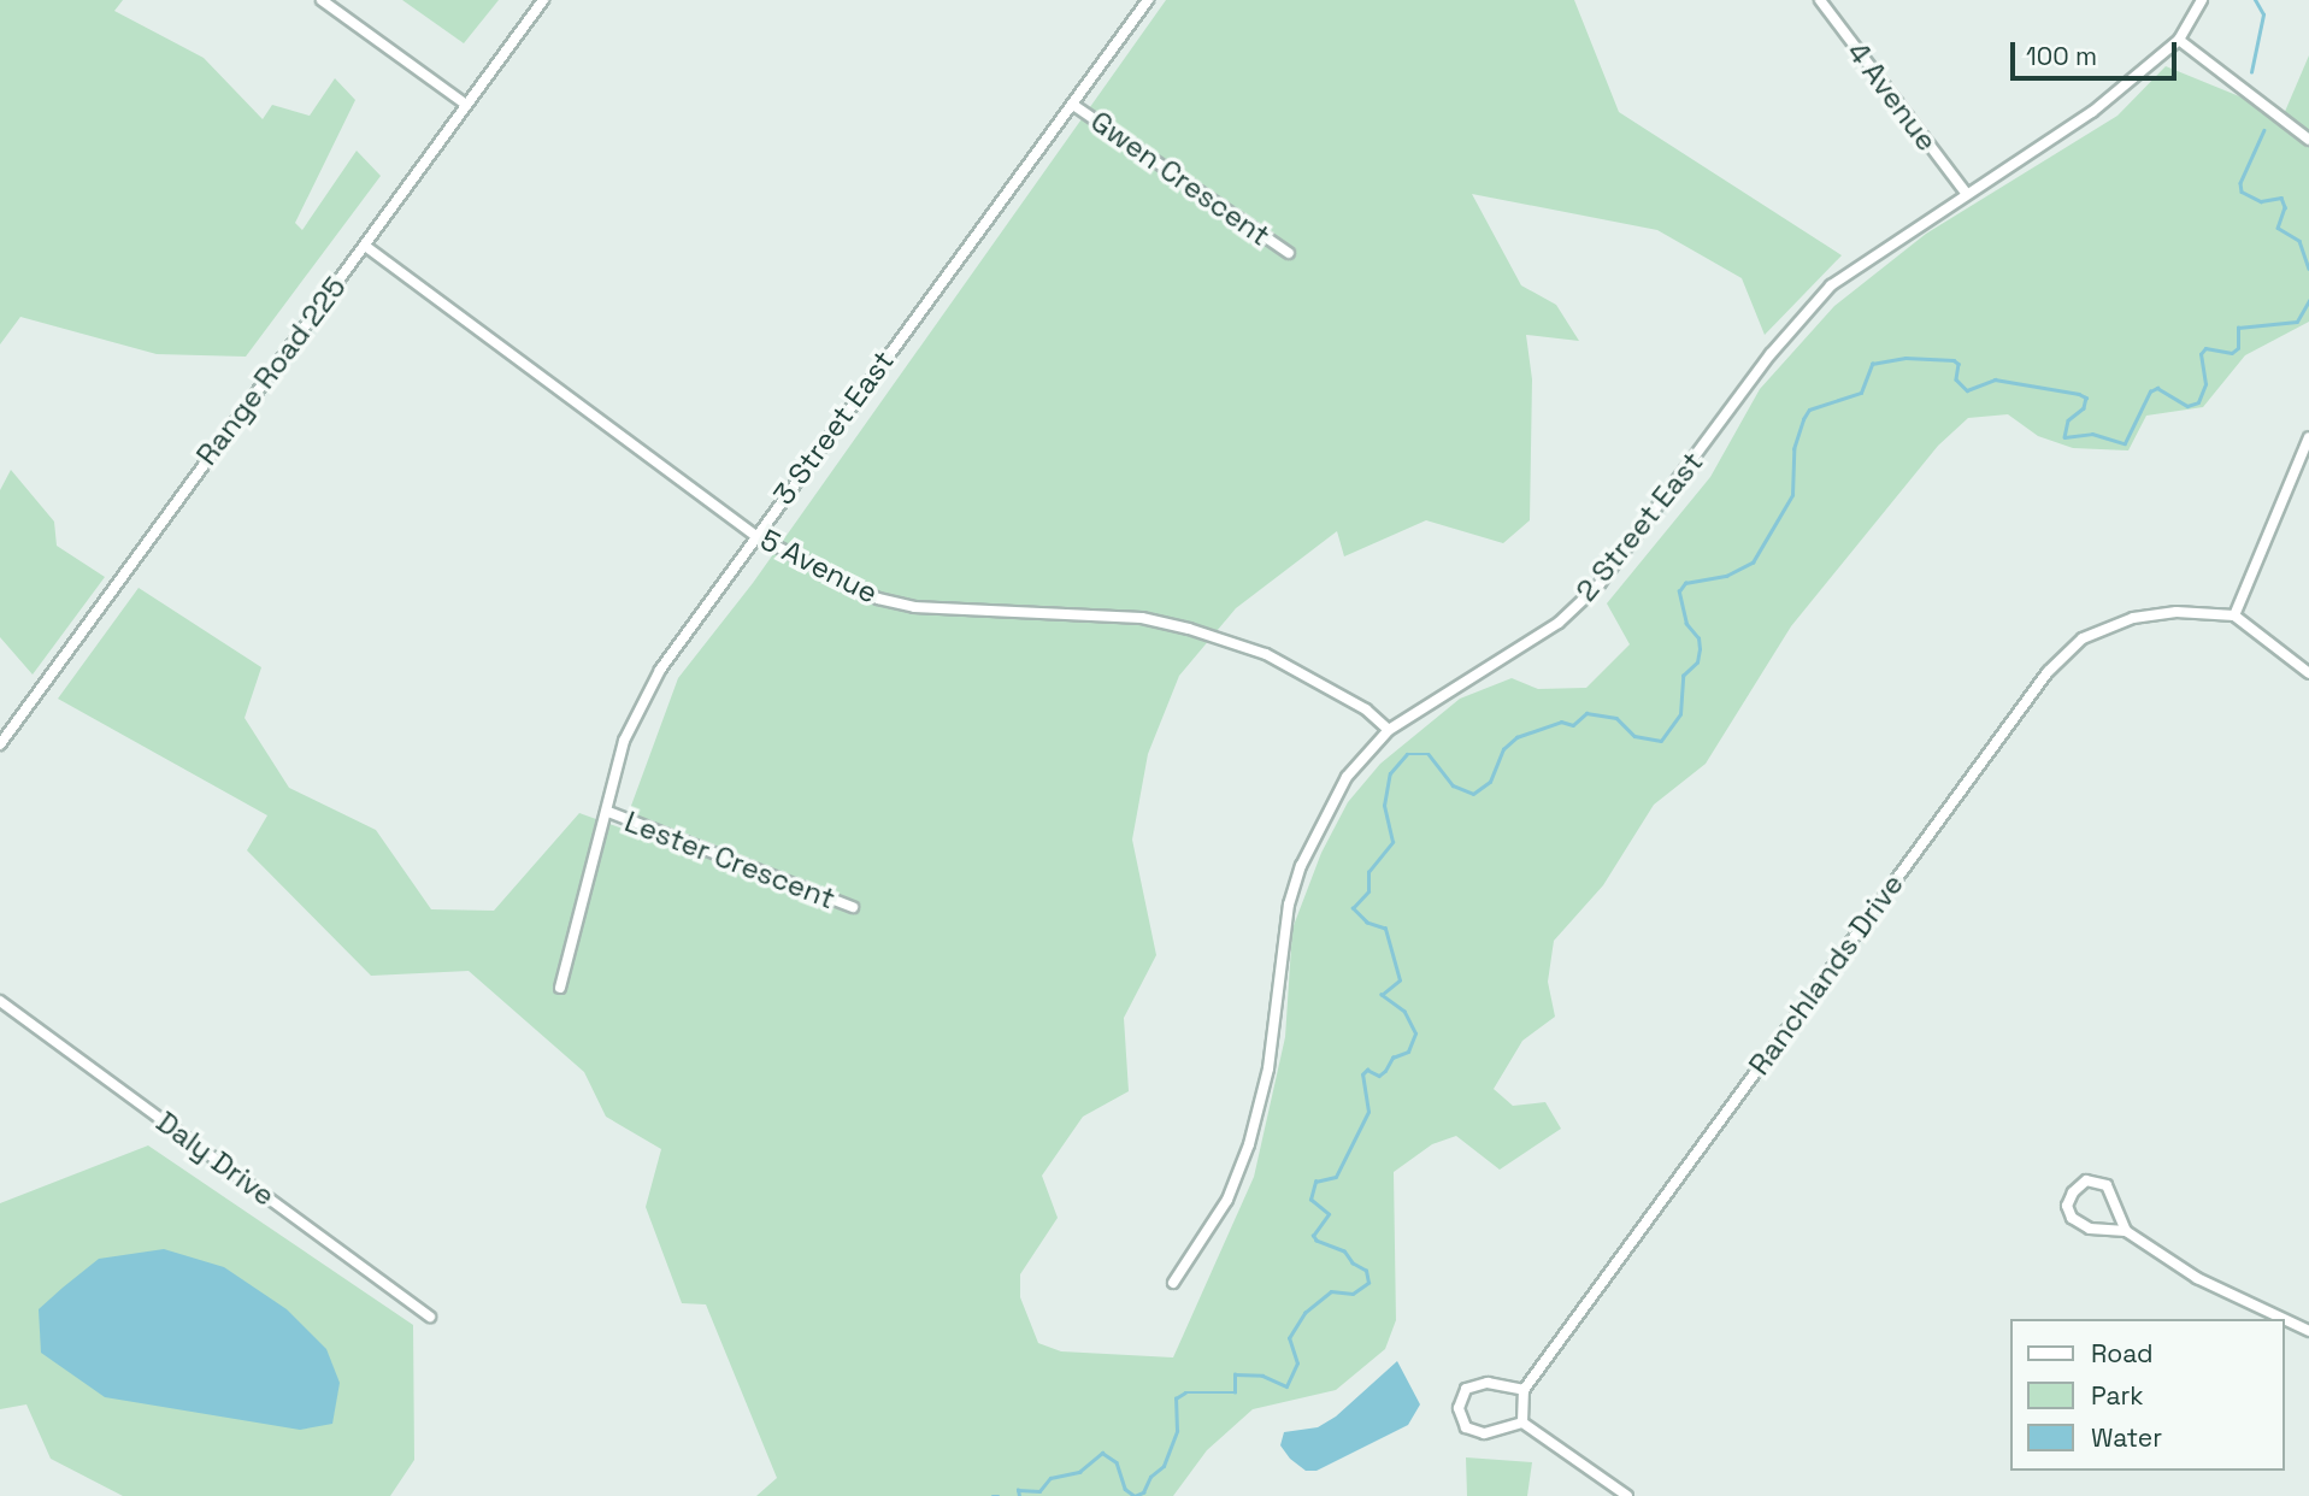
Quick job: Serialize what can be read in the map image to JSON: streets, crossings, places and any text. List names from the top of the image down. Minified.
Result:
{"streets":{"street":["4 Avenue","Gwen Crescent","Range Road 225","3 Street East","2 Street East","5 Avenue","Lester Crescent","Ranchlands Drive","Daly Drive"]},"crossings":[["4 Avenue","2 Street East"],["Gwen Crescent","3 Street East"],["Range Road 225","5 Avenue"],["3 Street East","5 Avenue"],["3 Street East","Lester Crescent"],["2 Street East","5 Avenue"]],"legend":["Road","Park","Water"],"scale_bar":"100 m"}
